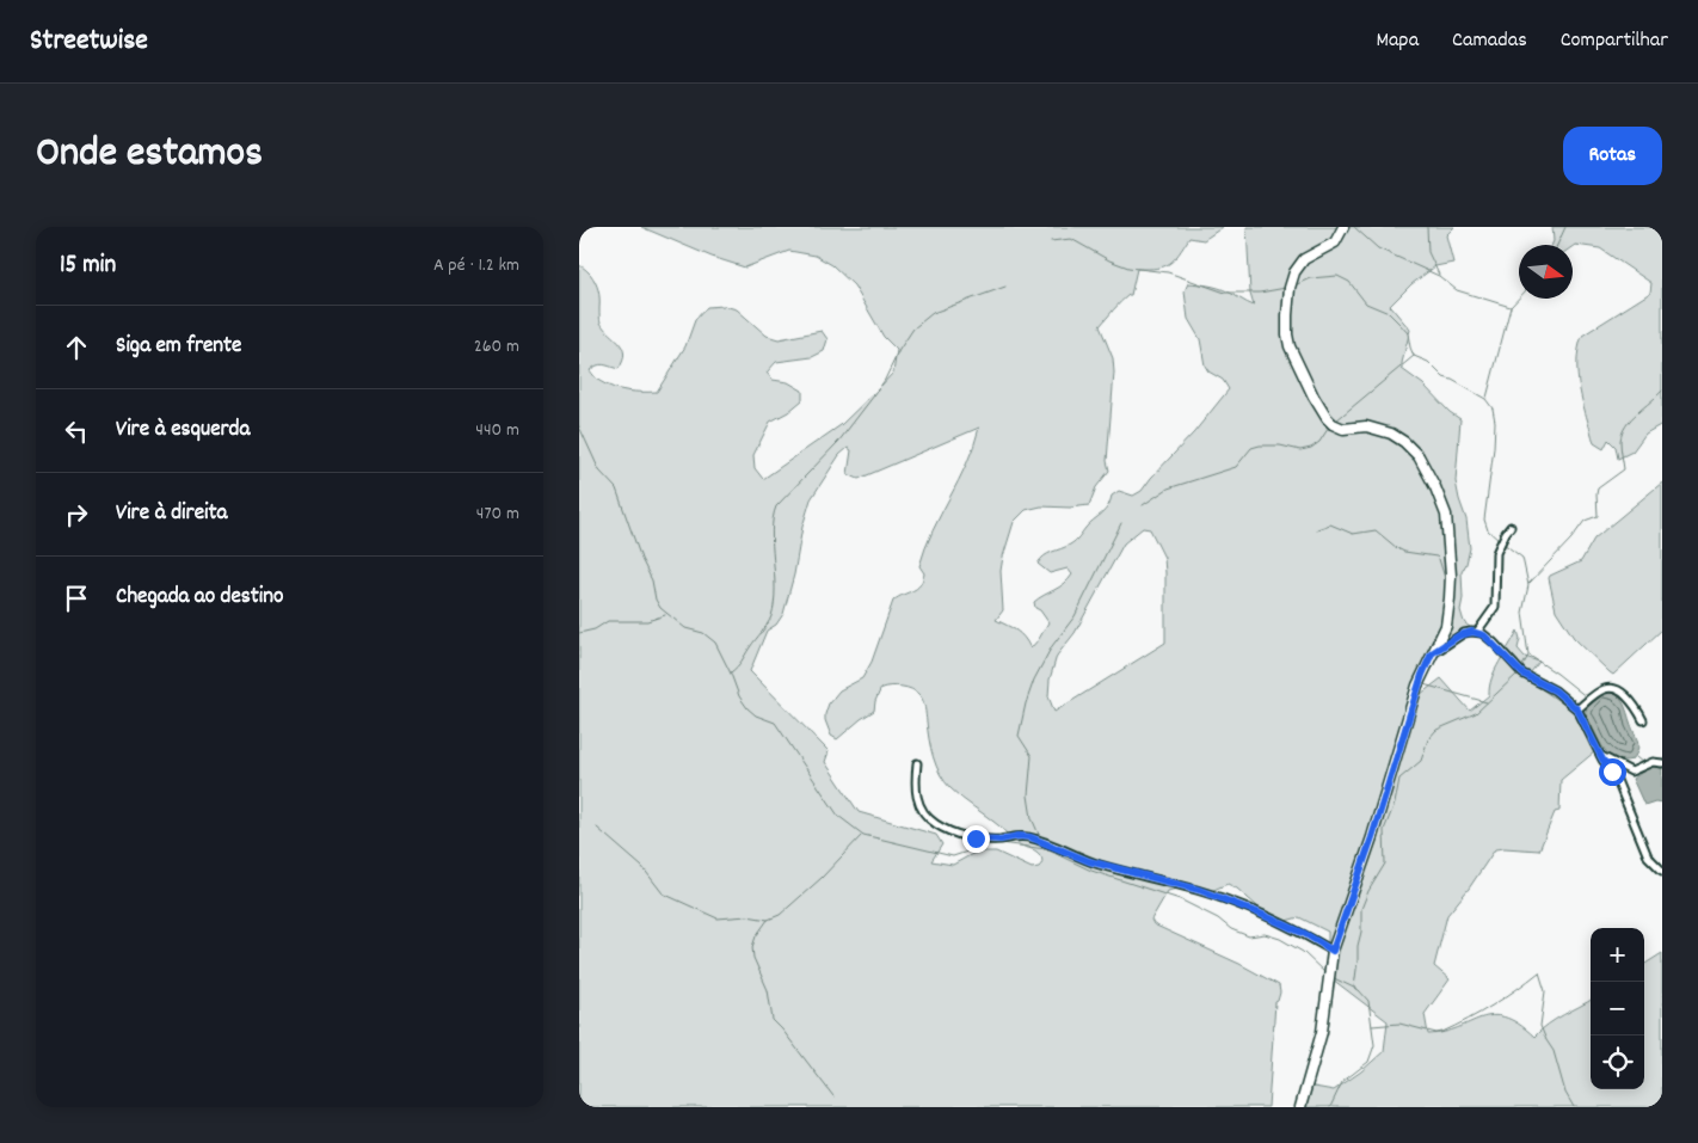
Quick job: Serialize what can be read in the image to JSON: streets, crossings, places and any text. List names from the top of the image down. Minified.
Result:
{"north":"right","page":{"header":"Streetwise","nav":["Mapa","Camadas","Compartilhar"],"title":"Onde estamos","buttons":"Rotas","heading":["15 min","A pé · 1.2 km"],"list":[["Siga em frente","260 m"],["Vire à esquerda","440 m"],["Vire à direita","470 m"],"Chegada ao destino"],"map_buttons":["+","−"]}}
